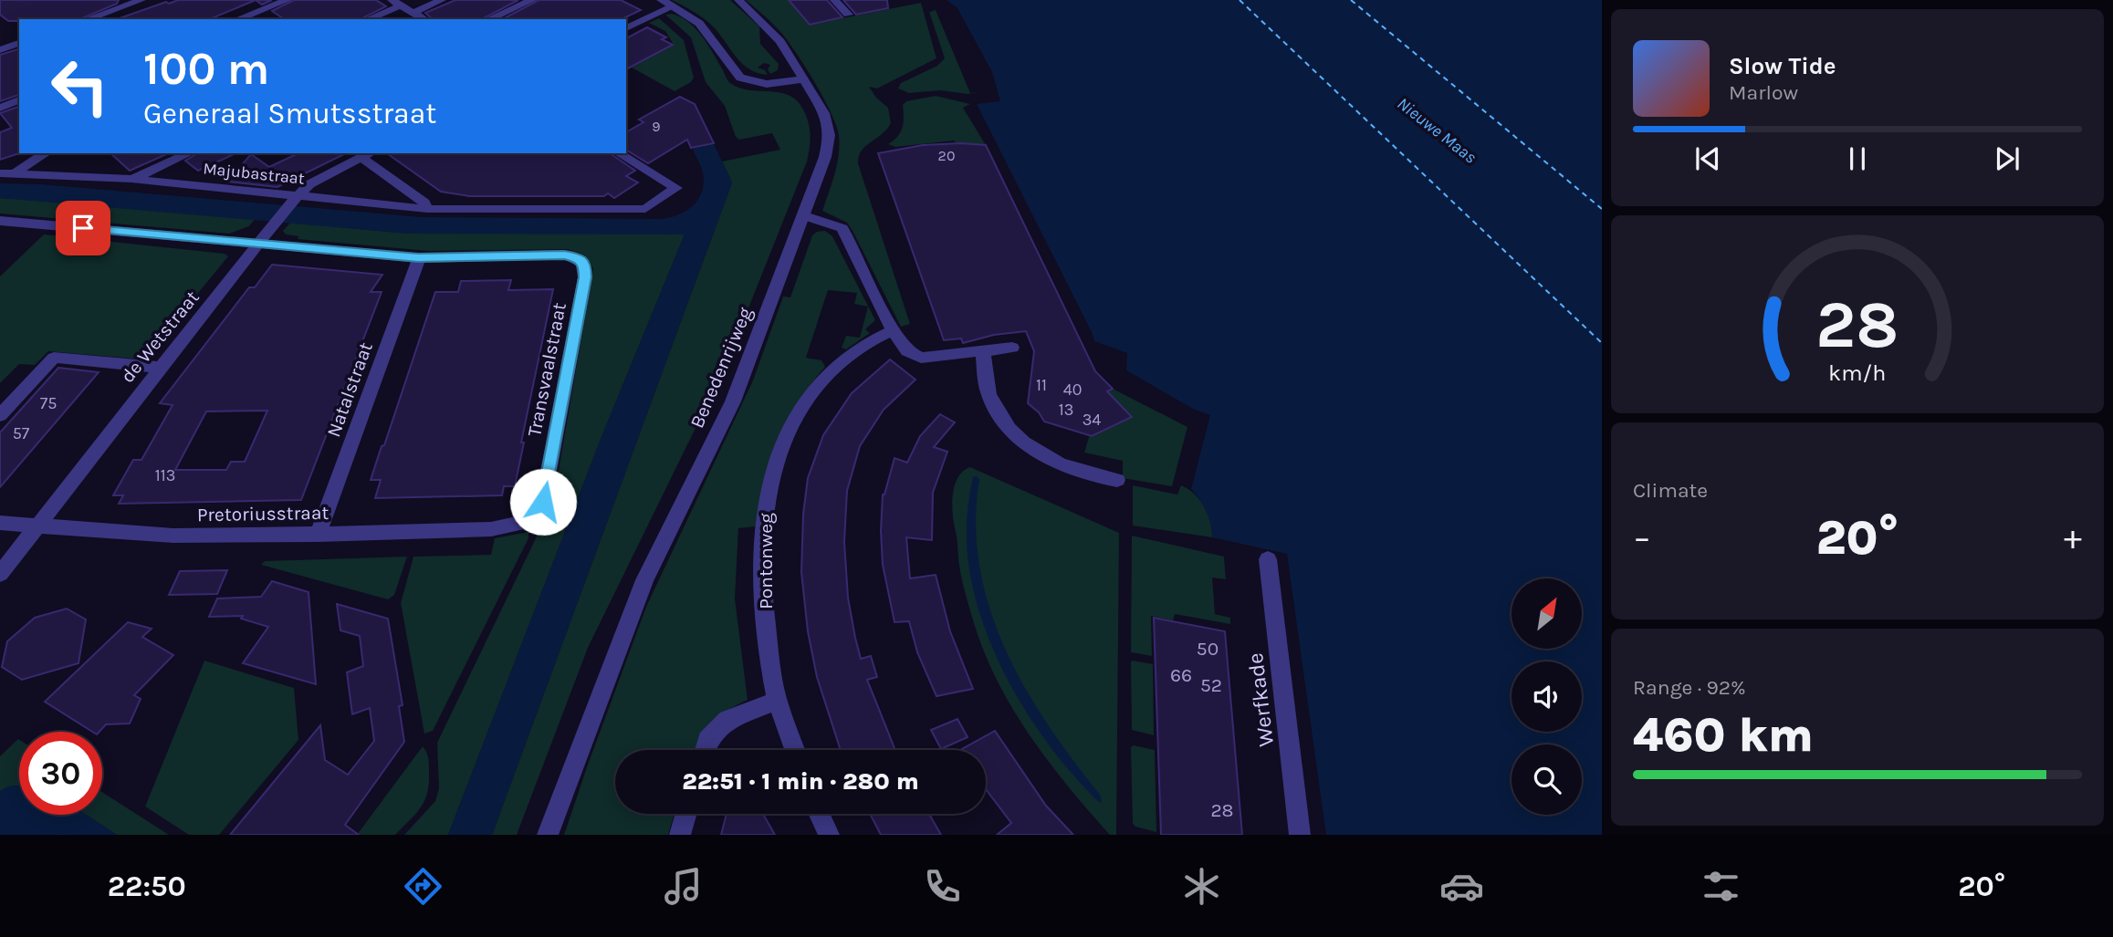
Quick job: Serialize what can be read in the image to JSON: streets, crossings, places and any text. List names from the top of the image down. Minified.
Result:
{"streets":{"street":["Majubastraat","de Wetstraat","Benedenrijweg","Transvaalstraat","Natalstraat","Pretoriusstraat","Pontonweg","Werfkade"]},"crossings":[["Majubastraat","de Wetstraat"],["de Wetstraat","Pretoriusstraat"],["Transvaalstraat","Natalstraat"],["Transvaalstraat","Pretoriusstraat"],["Natalstraat","Pretoriusstraat"]],"water":["Nieuwe Maas"],"house_numbers":["9","20","11","40","75","13","34","57","113","50","66","52","28"],"north":"top right","page":{"turn":["100 m","Generaal Smutsstraat"],"song":["Slow Tide","Marlow"],"tile":["Climate",["Range · 92%","460 km"]],"heat":["−","20°","+"],"limit":"30","trip":"22:51 · 1 min · 280 m","tabs":["22:50","20°"],"gauge":["28","km/h"]}}
